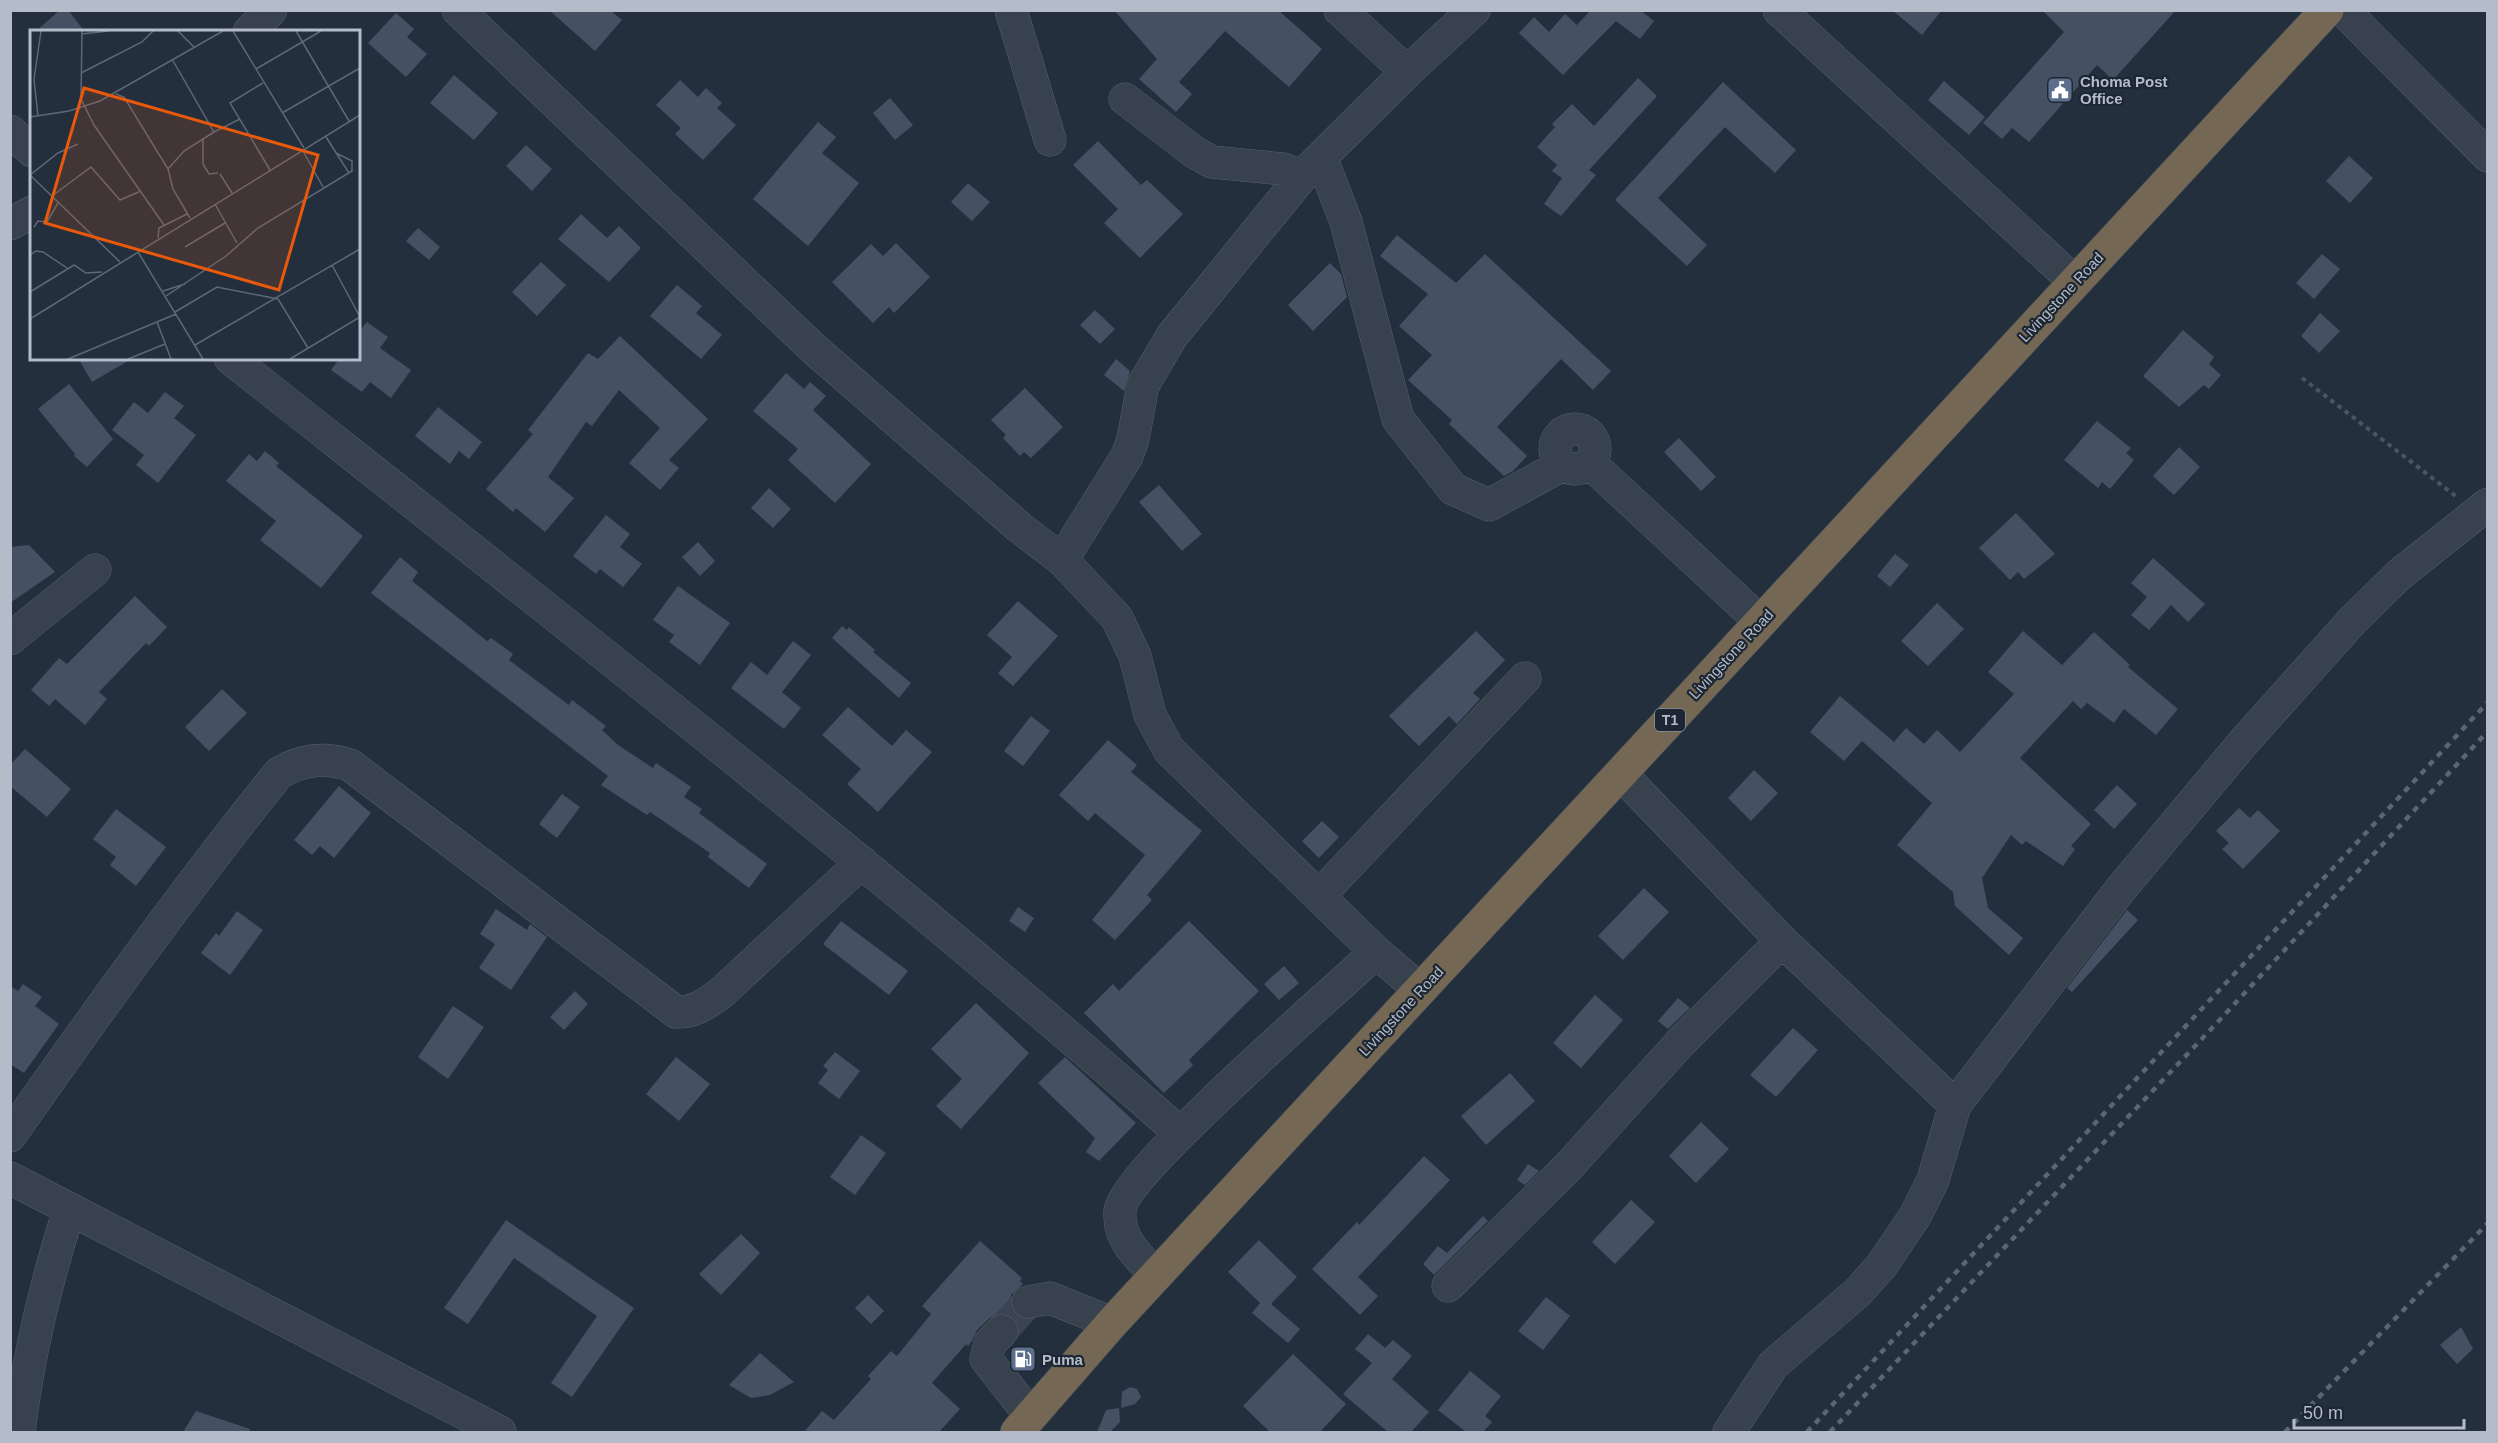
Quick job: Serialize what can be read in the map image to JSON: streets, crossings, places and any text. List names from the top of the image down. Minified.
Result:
{"streets":{"highway":["Livingstone Road","T1"]},"places":{"public building":["Choma Post Office"],"fuel station":["Puma"]},"scale_bar":"50 m"}
